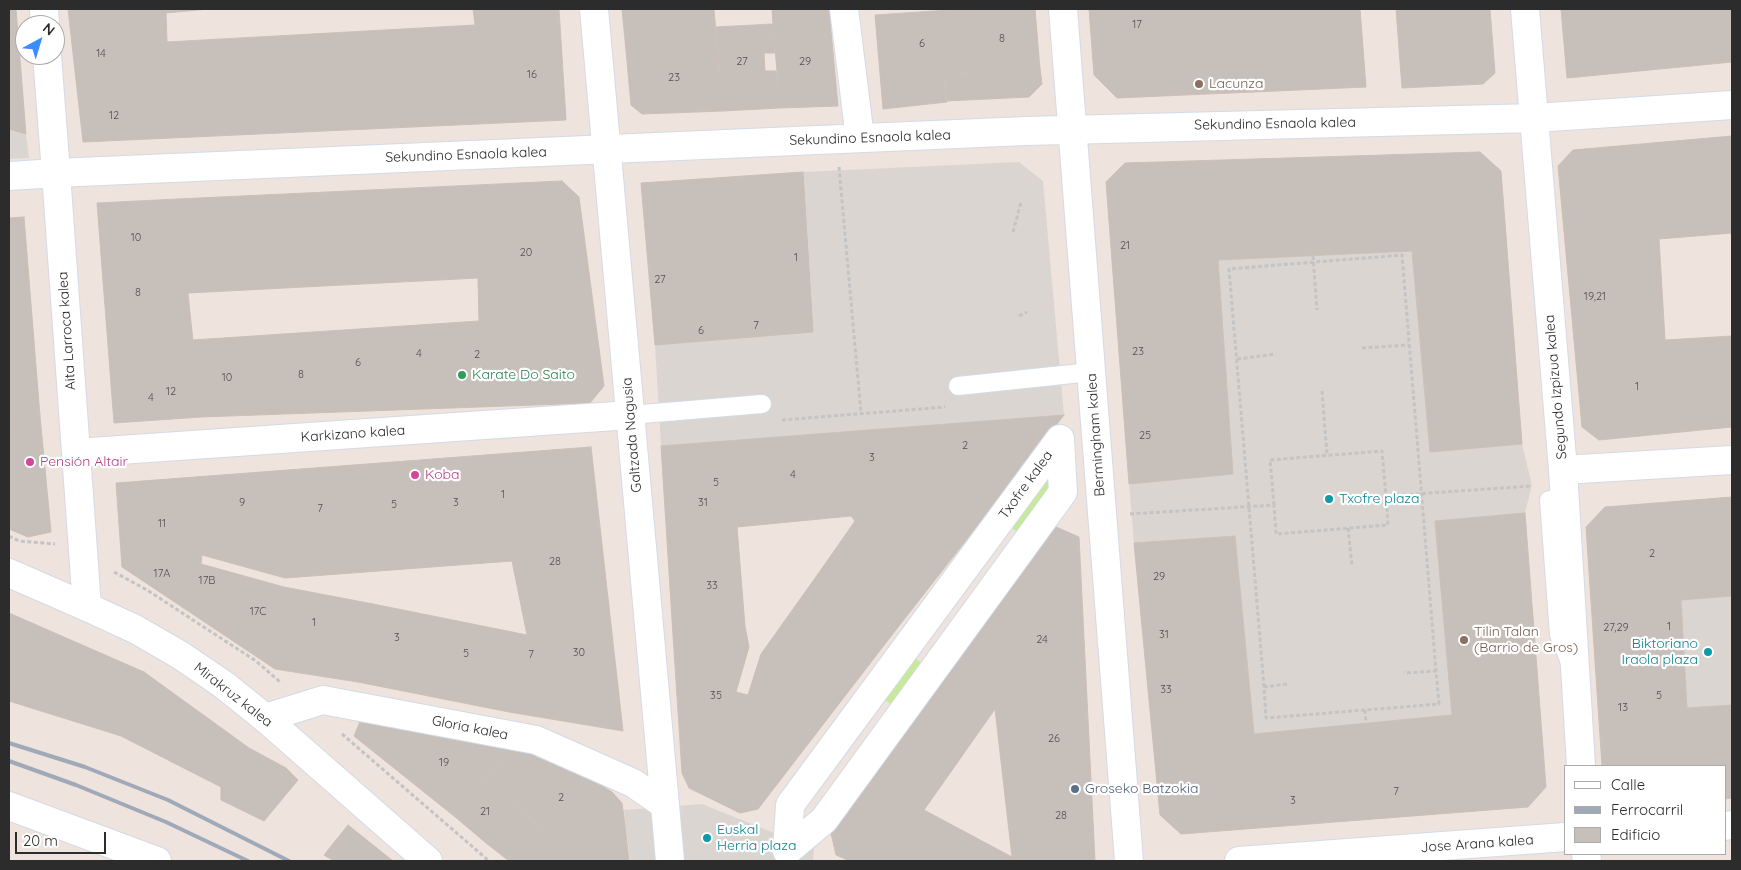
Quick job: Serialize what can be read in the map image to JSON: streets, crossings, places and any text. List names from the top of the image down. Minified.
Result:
{"streets":{"street":["Sekundino Esnaola kalea","Aita Larroca kalea","Segundo Izpizua kalea","Karkizano kalea","Galtzada Nagusia","Bermingham kalea","Txofre kalea","Mirakruz kalea","Gloria kalea","Jose Arana kalea"]},"crossings":[["Sekundino Esnaola kalea","Aita Larroca kalea"],["Sekundino Esnaola kalea","Segundo Izpizua kalea"],["Sekundino Esnaola kalea","Galtzada Nagusia"],["Sekundino Esnaola kalea","Bermingham kalea"],["Aita Larroca kalea","Karkizano kalea"],["Aita Larroca kalea","Mirakruz kalea"],["Karkizano kalea","Galtzada Nagusia"],["Galtzada Nagusia","Gloria kalea"],["Mirakruz kalea","Gloria kalea"]],"places":["Lacunza","Karate Do Saito","Pensión Altair","Koba","Txofre plaza","Tilin Talan (Barrio de Gros)","Biktoriano Iraola plaza","Groseko Batzokia","Euskal Herria plaza"],"house_numbers":["17","8","6","14","27","29","16","23","12","10","21","20","1","27","8","19,21","7","6","23","4","2","6","8","10","1","12","4","25","2","3","4","5","1","9","3","31","5","7","11","2","28","17A","29","17B","33","17C","1","1","27,29","31","3","24","30","5","7","33","35","5","13","26","19","7","2","3","21","28"],"legend":["Calle","Ferrocarril","Edificio"],"scale_bar":"20 m","north":"top right"}
